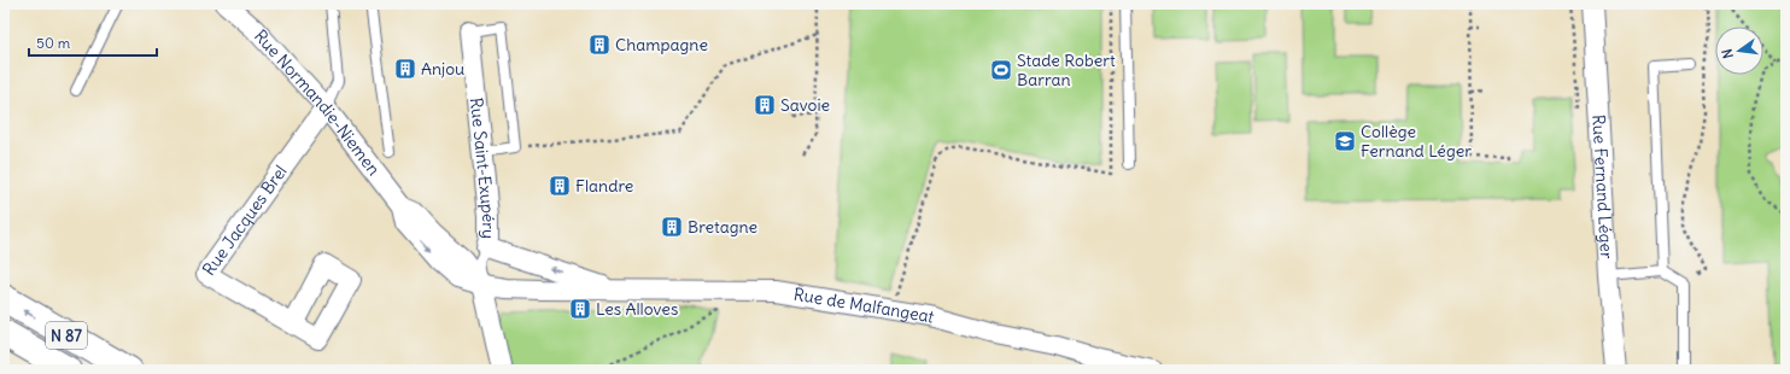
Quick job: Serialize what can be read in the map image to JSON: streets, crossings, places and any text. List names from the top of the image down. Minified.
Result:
{"streets":{"highway":["N 87"],"street":["Rue Normandie-Niemen","Rue Saint-Exupéry","Rue Fernand Léger","Rue Jacques Brel","Rue de Malfangeat"]},"crossings":[["Rue Normandie-Niemen","Rue Jacques Brel"],["Rue Normandie-Niemen","Rue de Malfangeat"],["Rue Saint-Exupéry","Rue de Malfangeat"]],"places":{"building":["Champagne","Anjou","Savoie","Flandre","Bretagne","Les Alloves"],"sports":["Stade Robert Barran"],"school or university":["Collège Fernand Léger"]},"scale_bar":"50 m","north":"left"}
